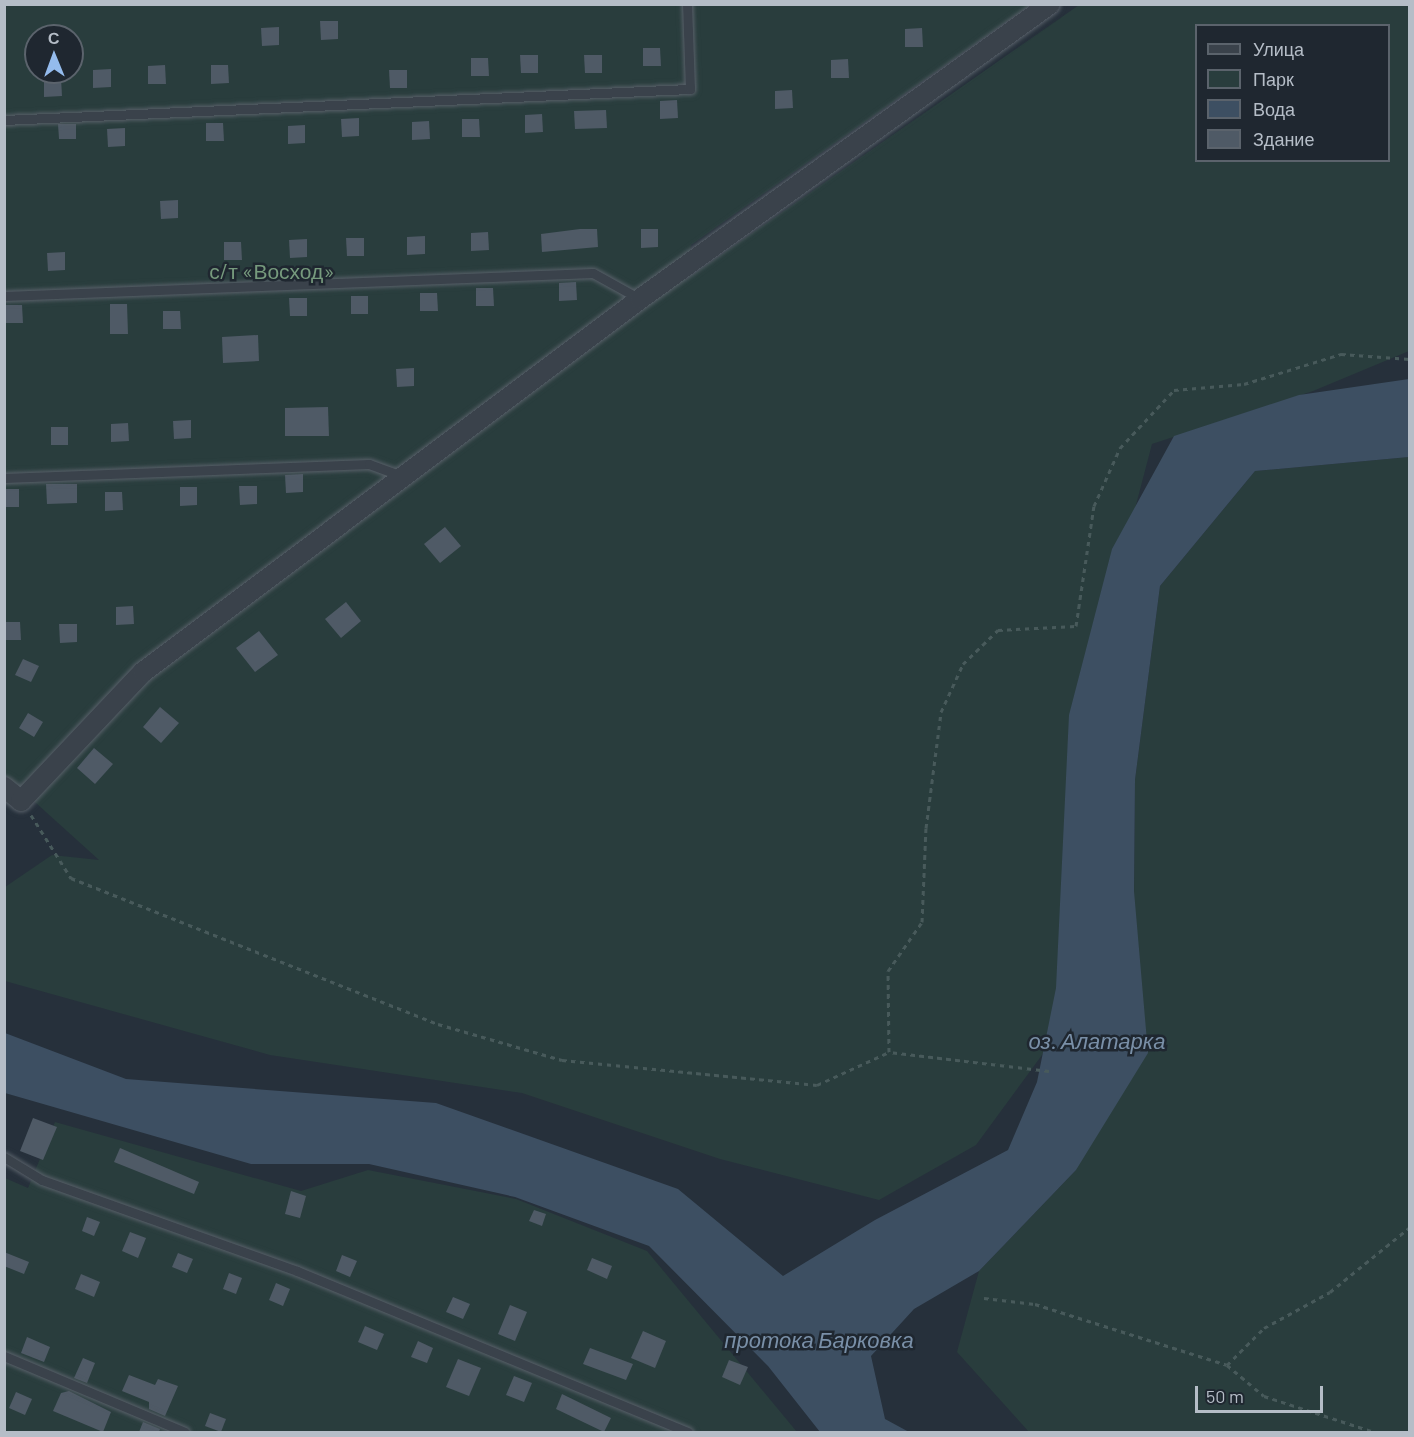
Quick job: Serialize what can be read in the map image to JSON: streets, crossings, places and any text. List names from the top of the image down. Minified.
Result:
{"water":["оз. Алатарка","протока Барковка"],"parks":["с/т «Восход»"],"legend":["Улица","Парк","Вода","Здание"],"scale_bar":"50 m","north":"top"}
